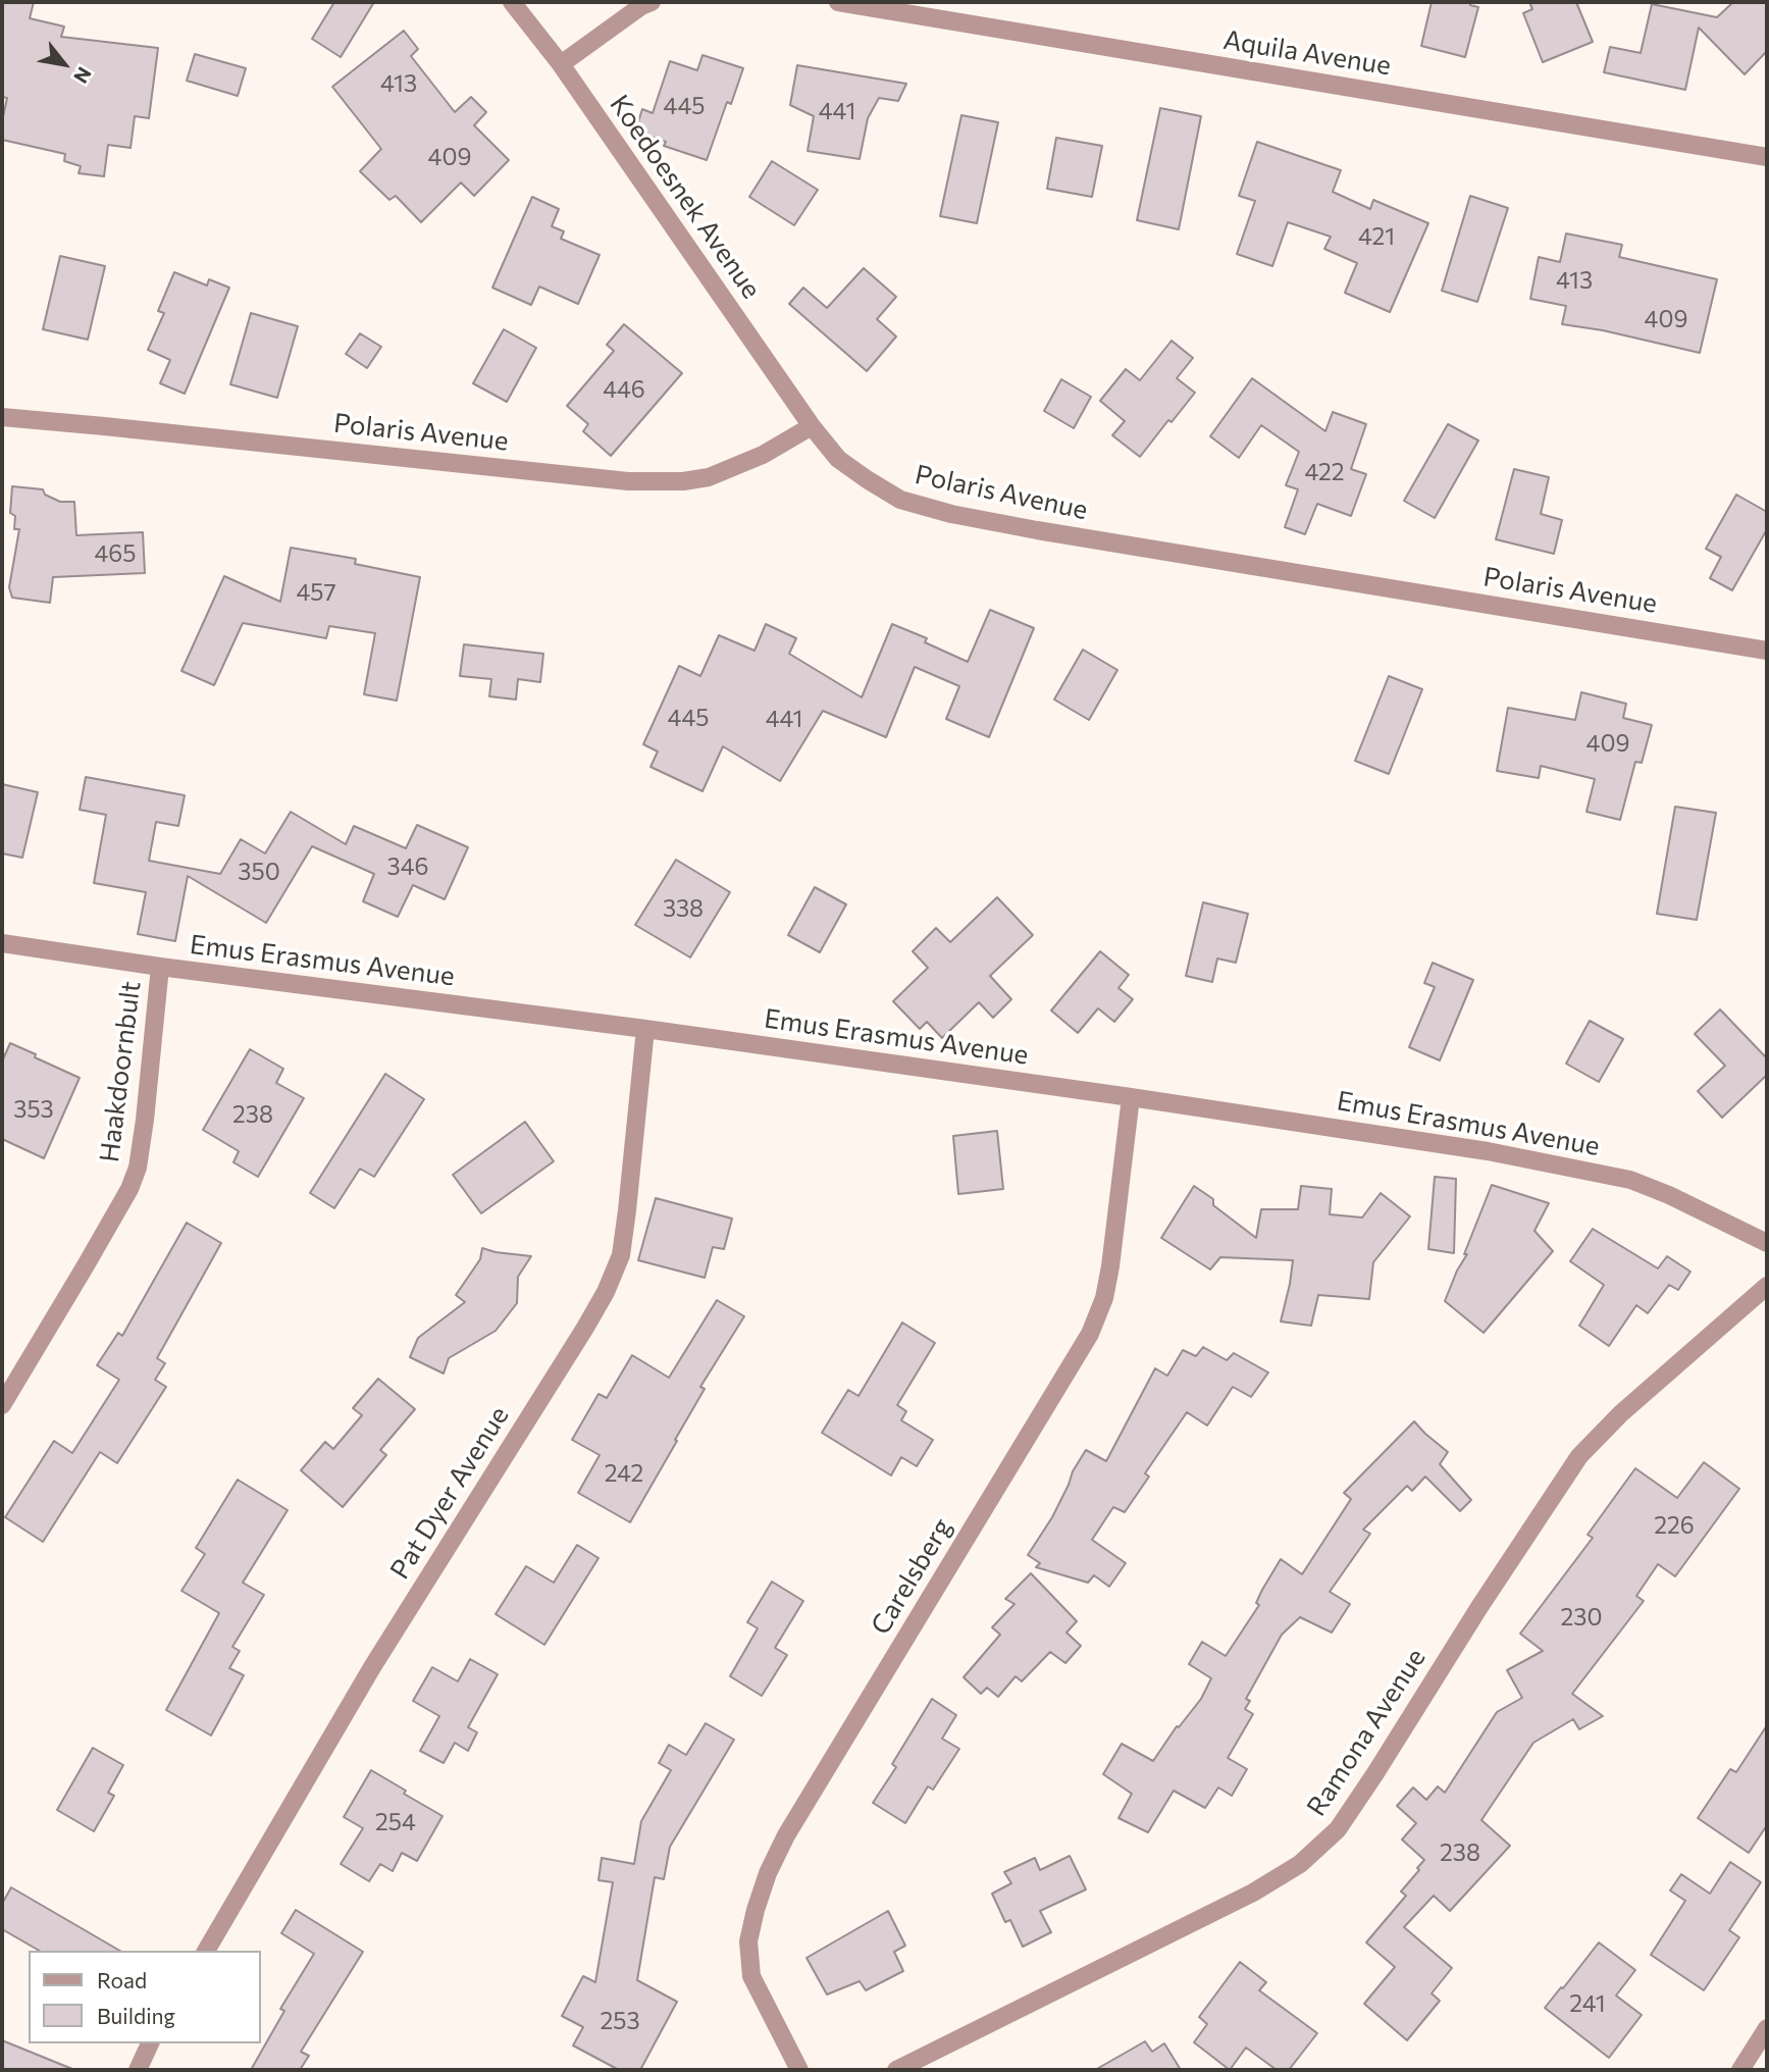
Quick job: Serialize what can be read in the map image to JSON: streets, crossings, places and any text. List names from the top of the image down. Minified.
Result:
{"streets":{"street":["Aquila Avenue","Koedoesnek Avenue","Polaris Avenue","Emus Erasmus Avenue","Haakdoornbult","Pat Dyer Avenue","Carelsberg","Ramona Avenue"]},"crossings":[["Koedoesnek Avenue","Polaris Avenue"],["Emus Erasmus Avenue","Haakdoornbult"],["Emus Erasmus Avenue","Pat Dyer Avenue"],["Emus Erasmus Avenue","Carelsberg"]],"house_numbers":["413","445","441","409","421","413","409","446","422","465","457","445","441","409","346","350","338","353","238","242","226","230","254","238","241","253"],"legend":["Road","Building"],"north":"bottom right"}
